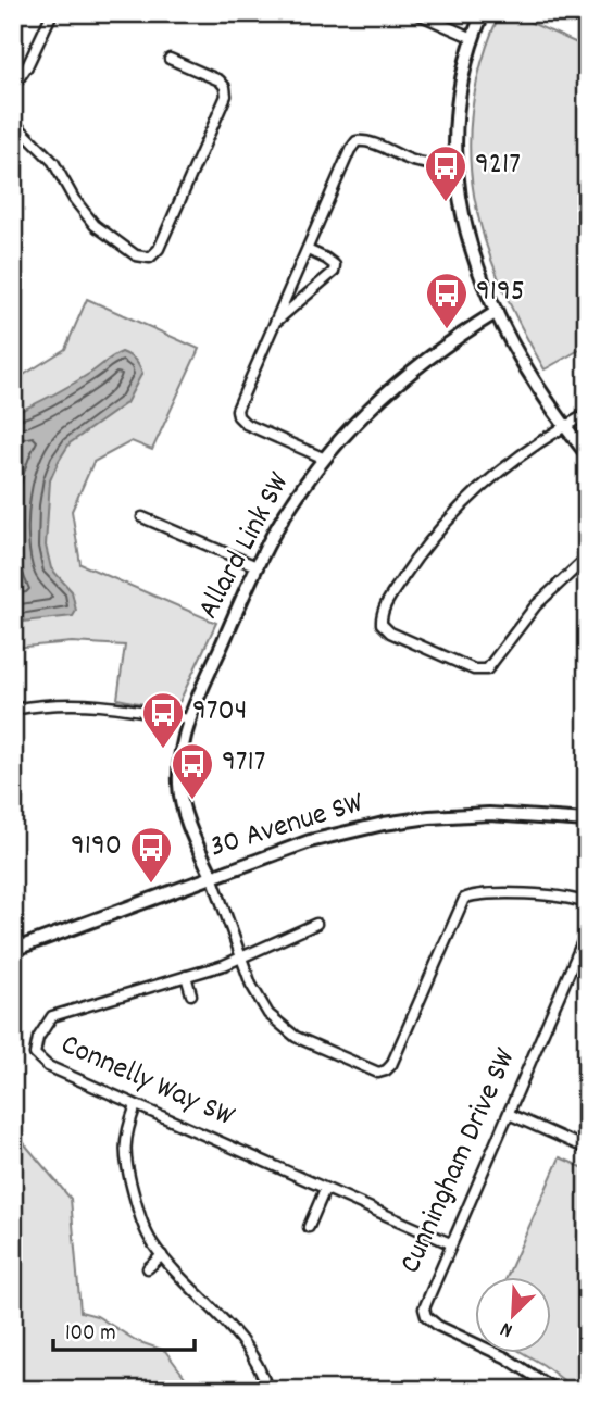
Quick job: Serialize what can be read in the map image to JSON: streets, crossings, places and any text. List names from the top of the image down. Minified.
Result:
{"streets":{"street":["Allard Link SW","30 Avenue SW","Connelly Way SW","Cunningham Drive SW"]},"crossings":[["Allard Link SW","30 Avenue SW"],["Connelly Way SW","Cunningham Drive SW"]],"places":{"bus stop":["9217","9195","9704","9717","9190"]},"scale_bar":"100 m","north":"bottom left"}
